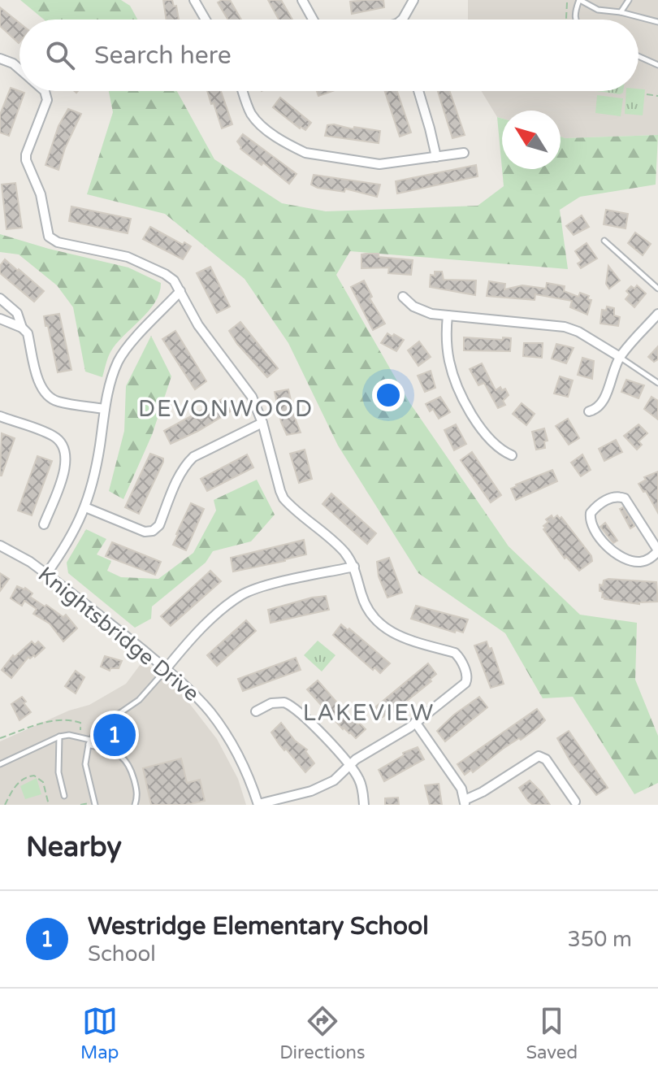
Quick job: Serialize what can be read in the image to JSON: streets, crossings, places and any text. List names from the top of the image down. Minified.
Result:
{"streets":{"street":["Knightsbridge Drive"]},"districts":["DEVONWOOD","LAKEVIEW"],"north":"top left","page":{"search":"Search here","pins":"1","heading":"Nearby","list":[{"mark":"1","name":"Westridge Elementary School","note":"School","value":"350 m"}],"nav":["Map","Directions","Saved"]}}
